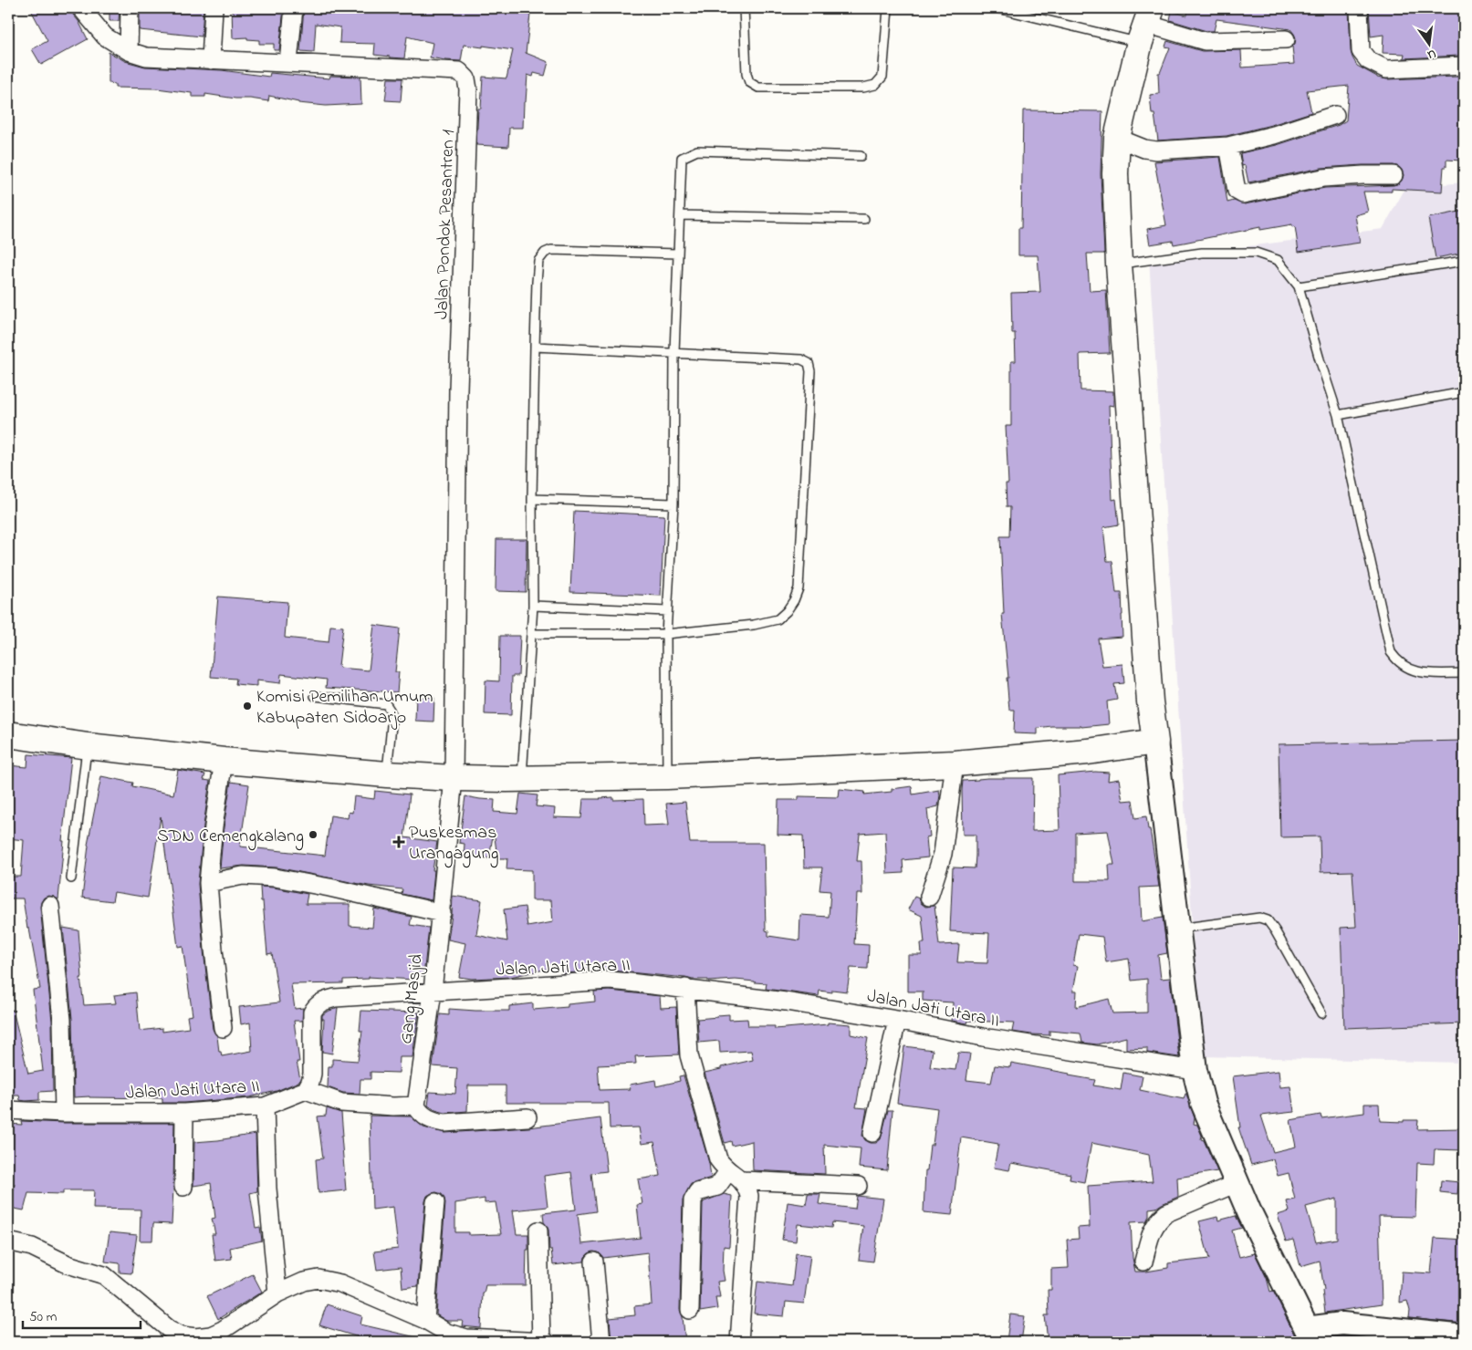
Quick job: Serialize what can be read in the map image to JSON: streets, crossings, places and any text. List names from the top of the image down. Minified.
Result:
{"streets":{"street":["Jalan Pondok Pesantren 1","Jalan Jati Utara II","Gang Masjid"]},"crossings":[["Jalan Pondok Pesantren 1","Gang Masjid"],["Jalan Jati Utara II","Gang Masjid"]],"places":{"other":["Komisi Pemilihan Umum Kabupaten Sidoarjo","SDN Cemengkalang"],"health":["Puskesmas Urangagung"]},"scale_bar":"50 m","north":"bottom"}
